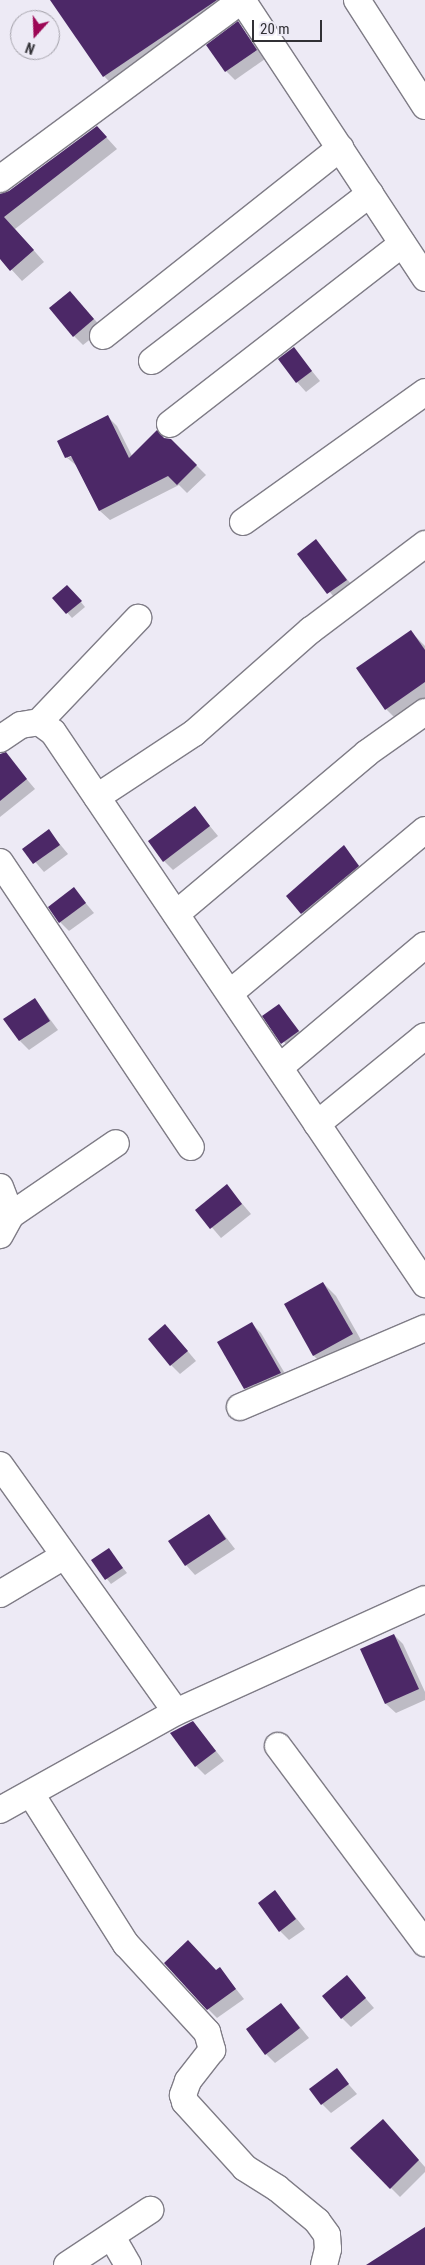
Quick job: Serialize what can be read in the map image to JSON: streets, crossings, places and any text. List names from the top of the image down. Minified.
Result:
{"scale_bar":"20 m","north":"bottom"}
